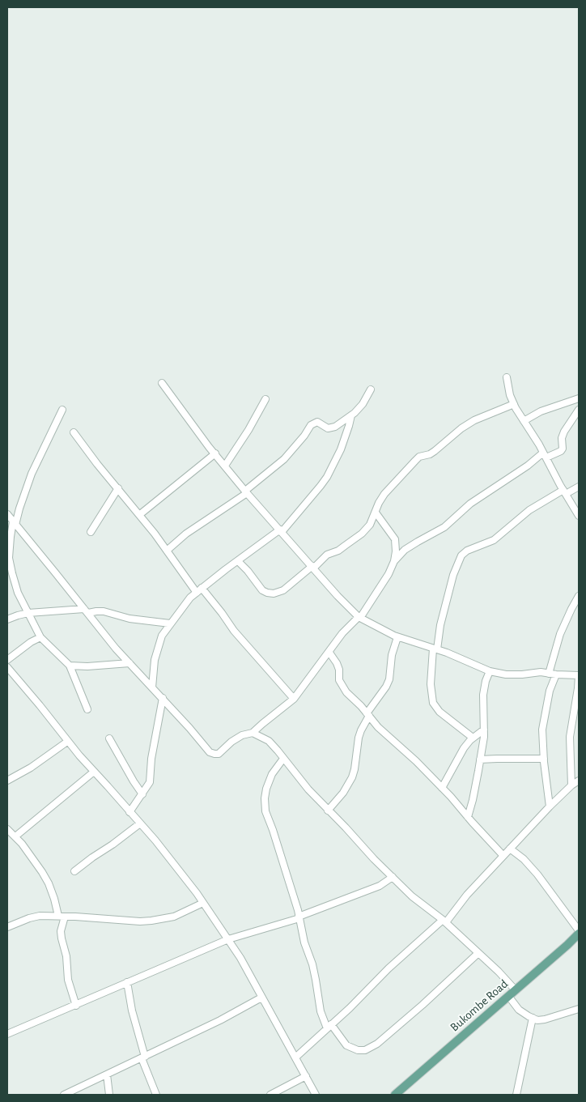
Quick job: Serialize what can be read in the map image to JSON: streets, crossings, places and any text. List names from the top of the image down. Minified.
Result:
{"streets":{"main road":["Bukombe Road"]}}
